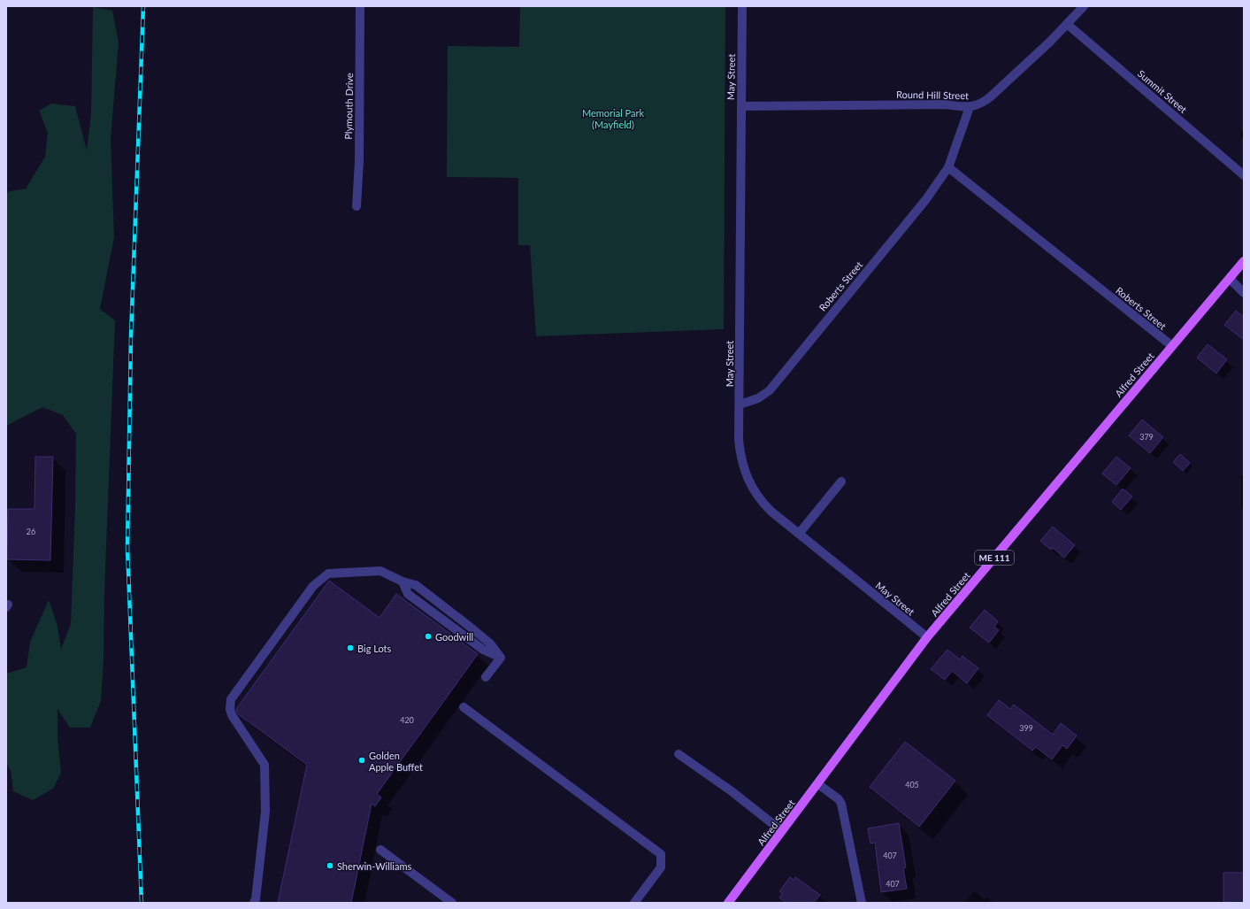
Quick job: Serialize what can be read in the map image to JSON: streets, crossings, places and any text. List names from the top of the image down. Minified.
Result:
{"streets":{"main road":["Alfred Street","ME 111"],"street":["May Street","Summit Street","Round Hill Street","Plymouth Drive","Roberts Street"]},"crossings":[["May Street","Round Hill Street"],["May Street","Roberts Street"],["May Street","Alfred Street"],["Summit Street","Round Hill Street"],["Round Hill Street","Roberts Street"],["Roberts Street","Alfred Street"]],"parks":["Memorial Park (Mayfield)"],"places":["Goodwill","Big Lots","Golden Apple Buffet","Sherwin-Williams"],"house_numbers":["379","26","420","399","405","407","407"]}
